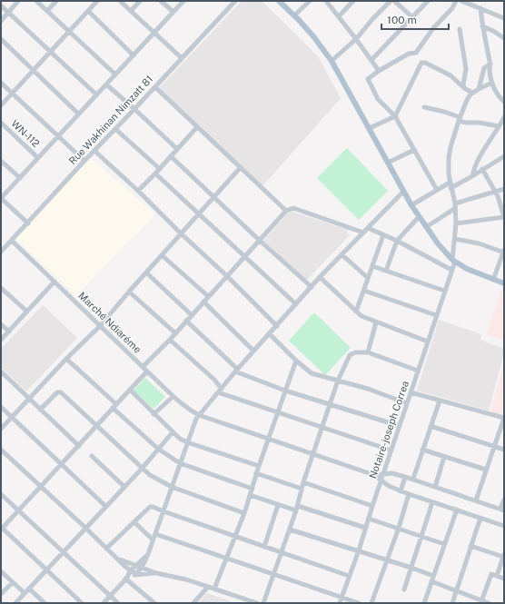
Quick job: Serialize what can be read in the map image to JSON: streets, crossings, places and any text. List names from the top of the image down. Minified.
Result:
{"streets":{"street":["Rue Wakhinan Nimzatt 81","WN-112","Marché Ndiaréme","Notaire-joseph Correa"]},"crossings":[["Rue Wakhinan Nimzatt 81","Marché Ndiaréme"]],"scale_bar":"100 m"}
